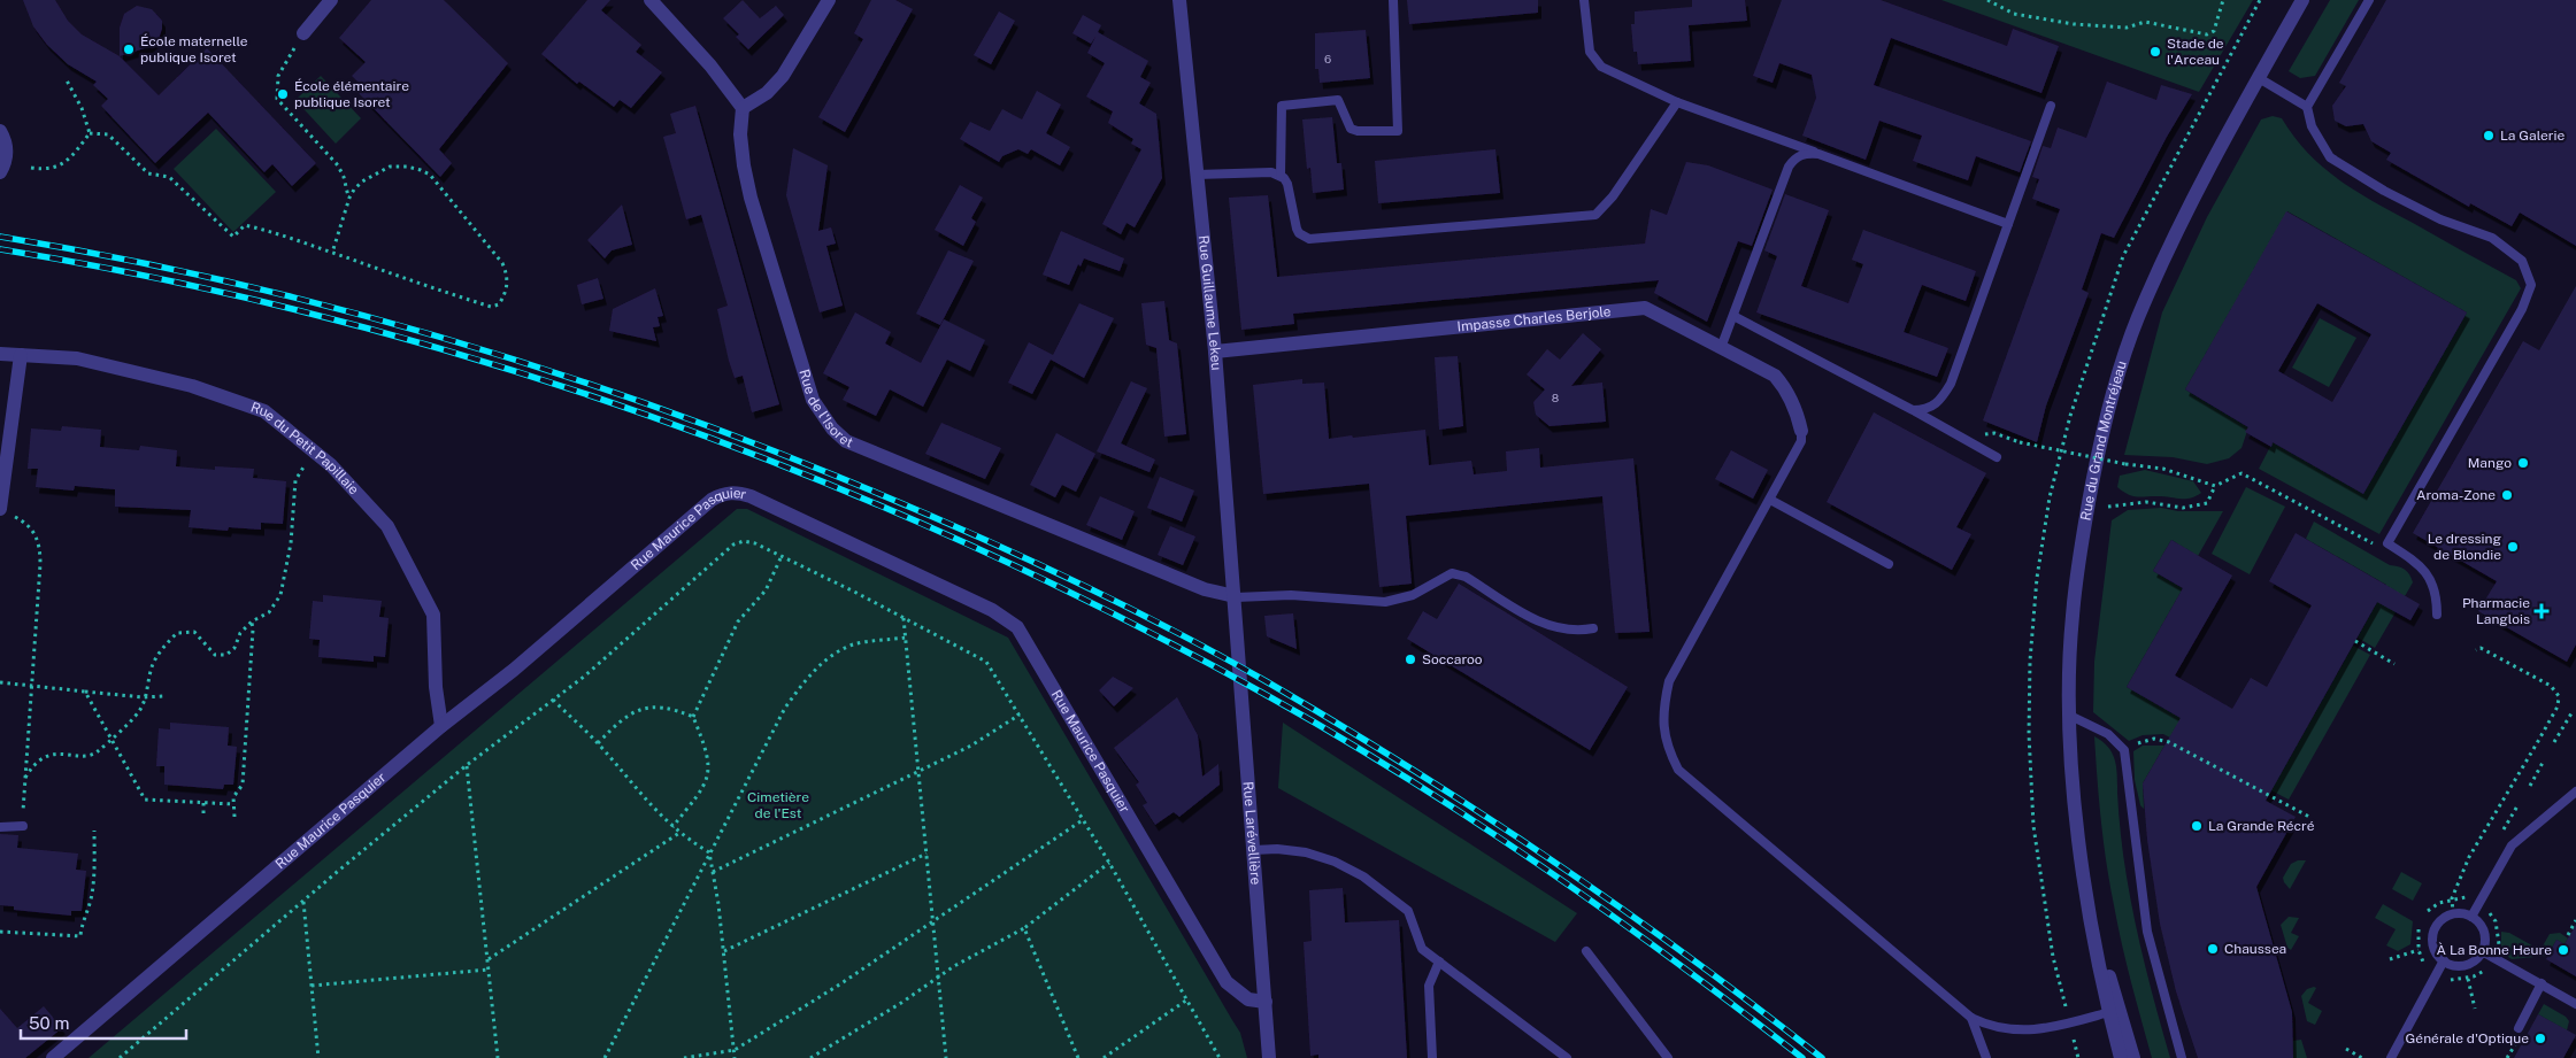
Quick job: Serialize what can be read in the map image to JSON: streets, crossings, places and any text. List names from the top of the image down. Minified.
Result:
{"streets":{"street":["Rue Guillaume Lekeu","Impasse Charles Berjole","Rue de l'Isoret","Rue du Grand Montréjeau","Rue du Petit Papillaie","Rue Maurice Pasquier","Rue Larévellière"]},"crossings":[["Rue Guillaume Lekeu","Impasse Charles Berjole"],["Rue Guillaume Lekeu","Rue de l'Isoret"],["Rue Guillaume Lekeu","Rue Larévellière"],["Rue de l'Isoret","Rue Larévellière"],["Rue du Petit Papillaie","Rue Maurice Pasquier"],["Rue Maurice Pasquier","Rue Larévellière"]],"parks":["Cimetière de l'Est"],"places":{"other":["École maternelle publique Isoret","Stade de l'Arceau","École élémentaire publique Isoret","La Galerie","Mango","Aroma-Zone","Le dressing de Blondie","Soccaroo","La Grande Récré","Chaussea","À La Bonne Heure","Générale d'Optique"],"health":["Pharmacie Langlois"]},"house_numbers":["6","8"],"scale_bar":"50 m"}
